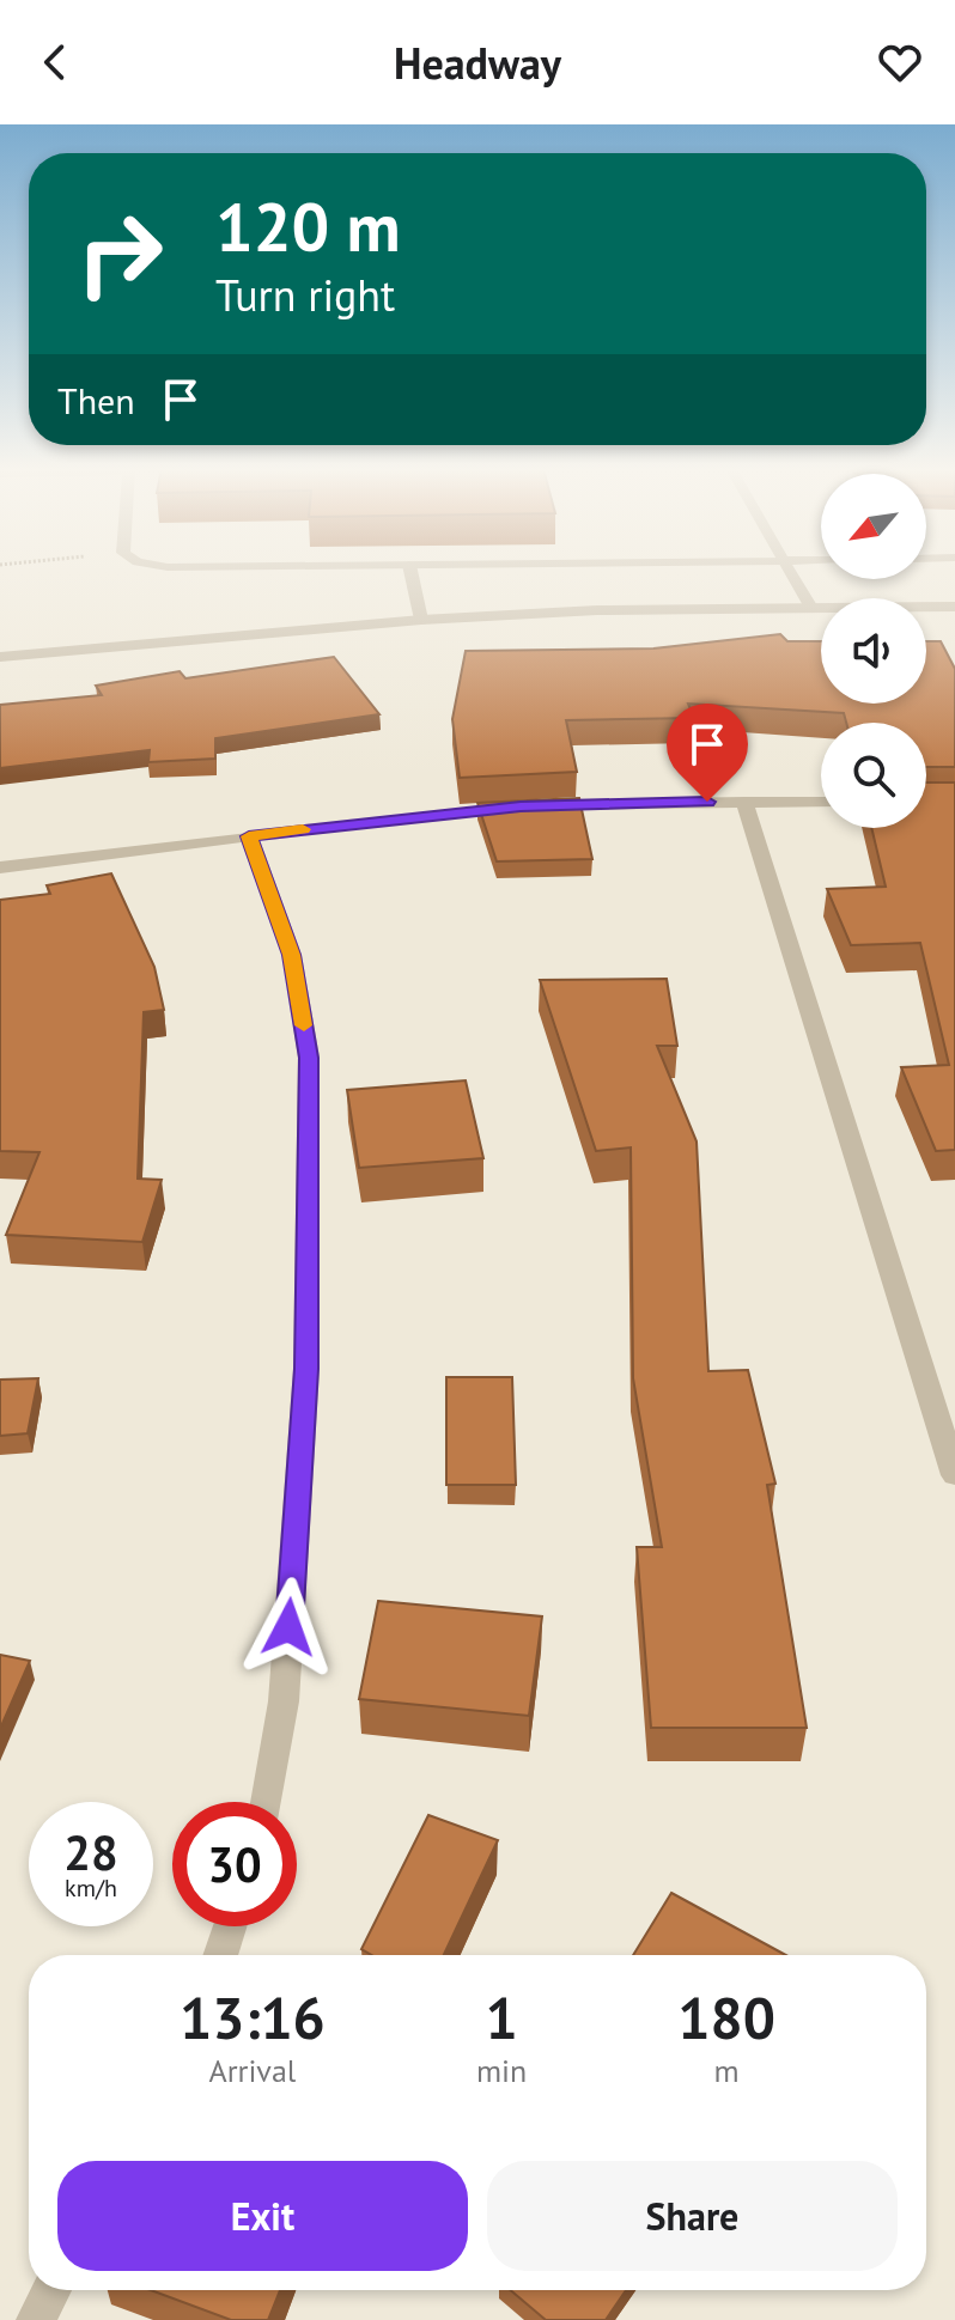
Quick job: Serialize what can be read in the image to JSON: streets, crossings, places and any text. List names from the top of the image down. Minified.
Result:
{"north":"bottom left","page":{"header":"Headway","turn":["120 m","Turn right"],"then":"Then","speed":"28 km/h","limit":"30","eta":["13:16","Arrival","1","min","180","m"],"buttons":["Exit","Share"]}}
